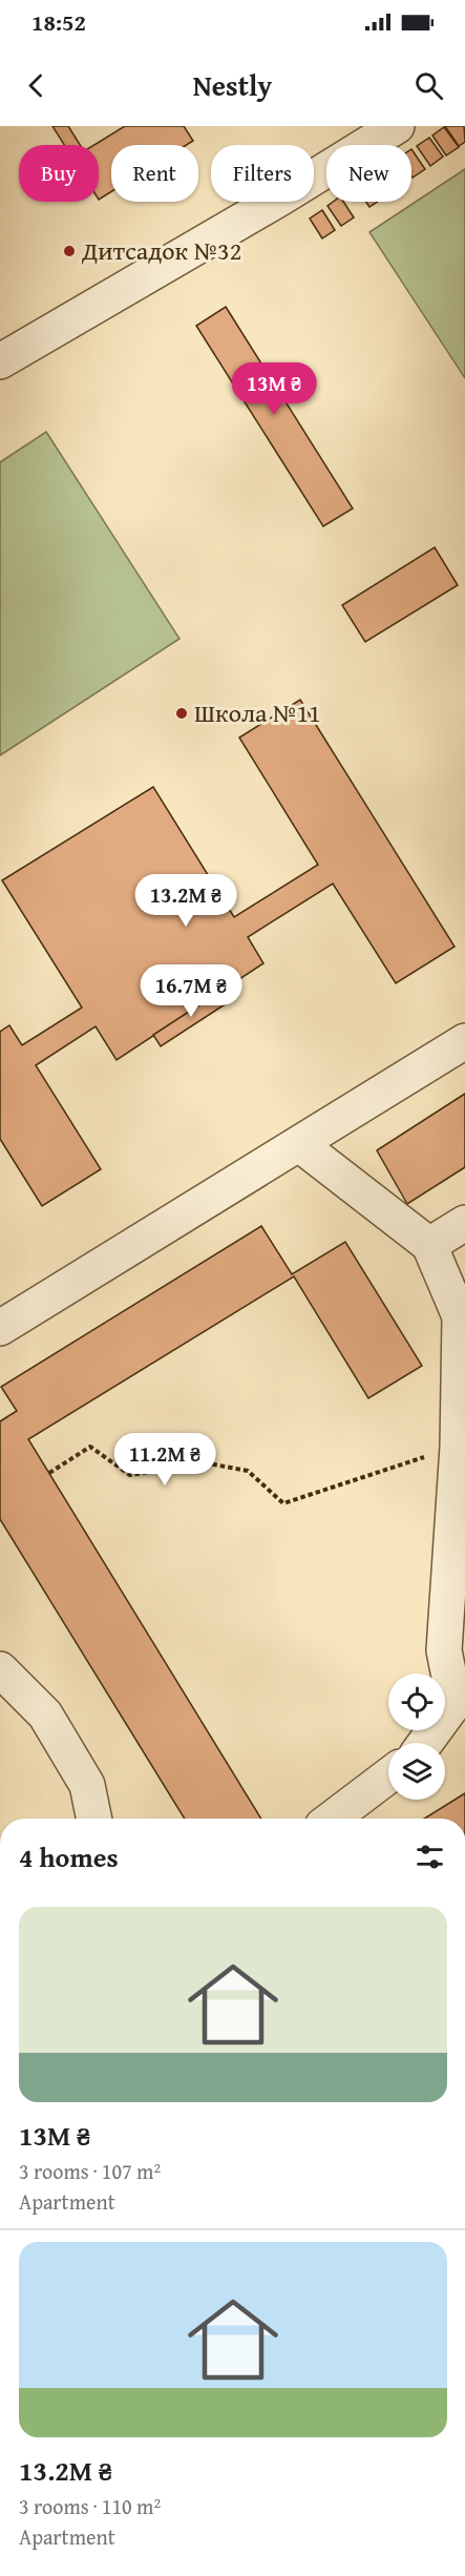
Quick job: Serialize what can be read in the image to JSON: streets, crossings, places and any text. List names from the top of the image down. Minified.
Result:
{"places":["Дитсадок №32","Школа №11"],"page":{"status":"18:52","header":"Nestly","chip":["Buy","Rent","Filters","New"],"price":["13M ₴","13.2M ₴","16.7M ₴","11.2M ₴"],"heading":"4 homes","list":[{"name":"13M ₴","note":"3 rooms · 107 m² · Apartment"},{"name":"13.2M ₴","note":"3 rooms · 110 m² · Apartment"}]}}
